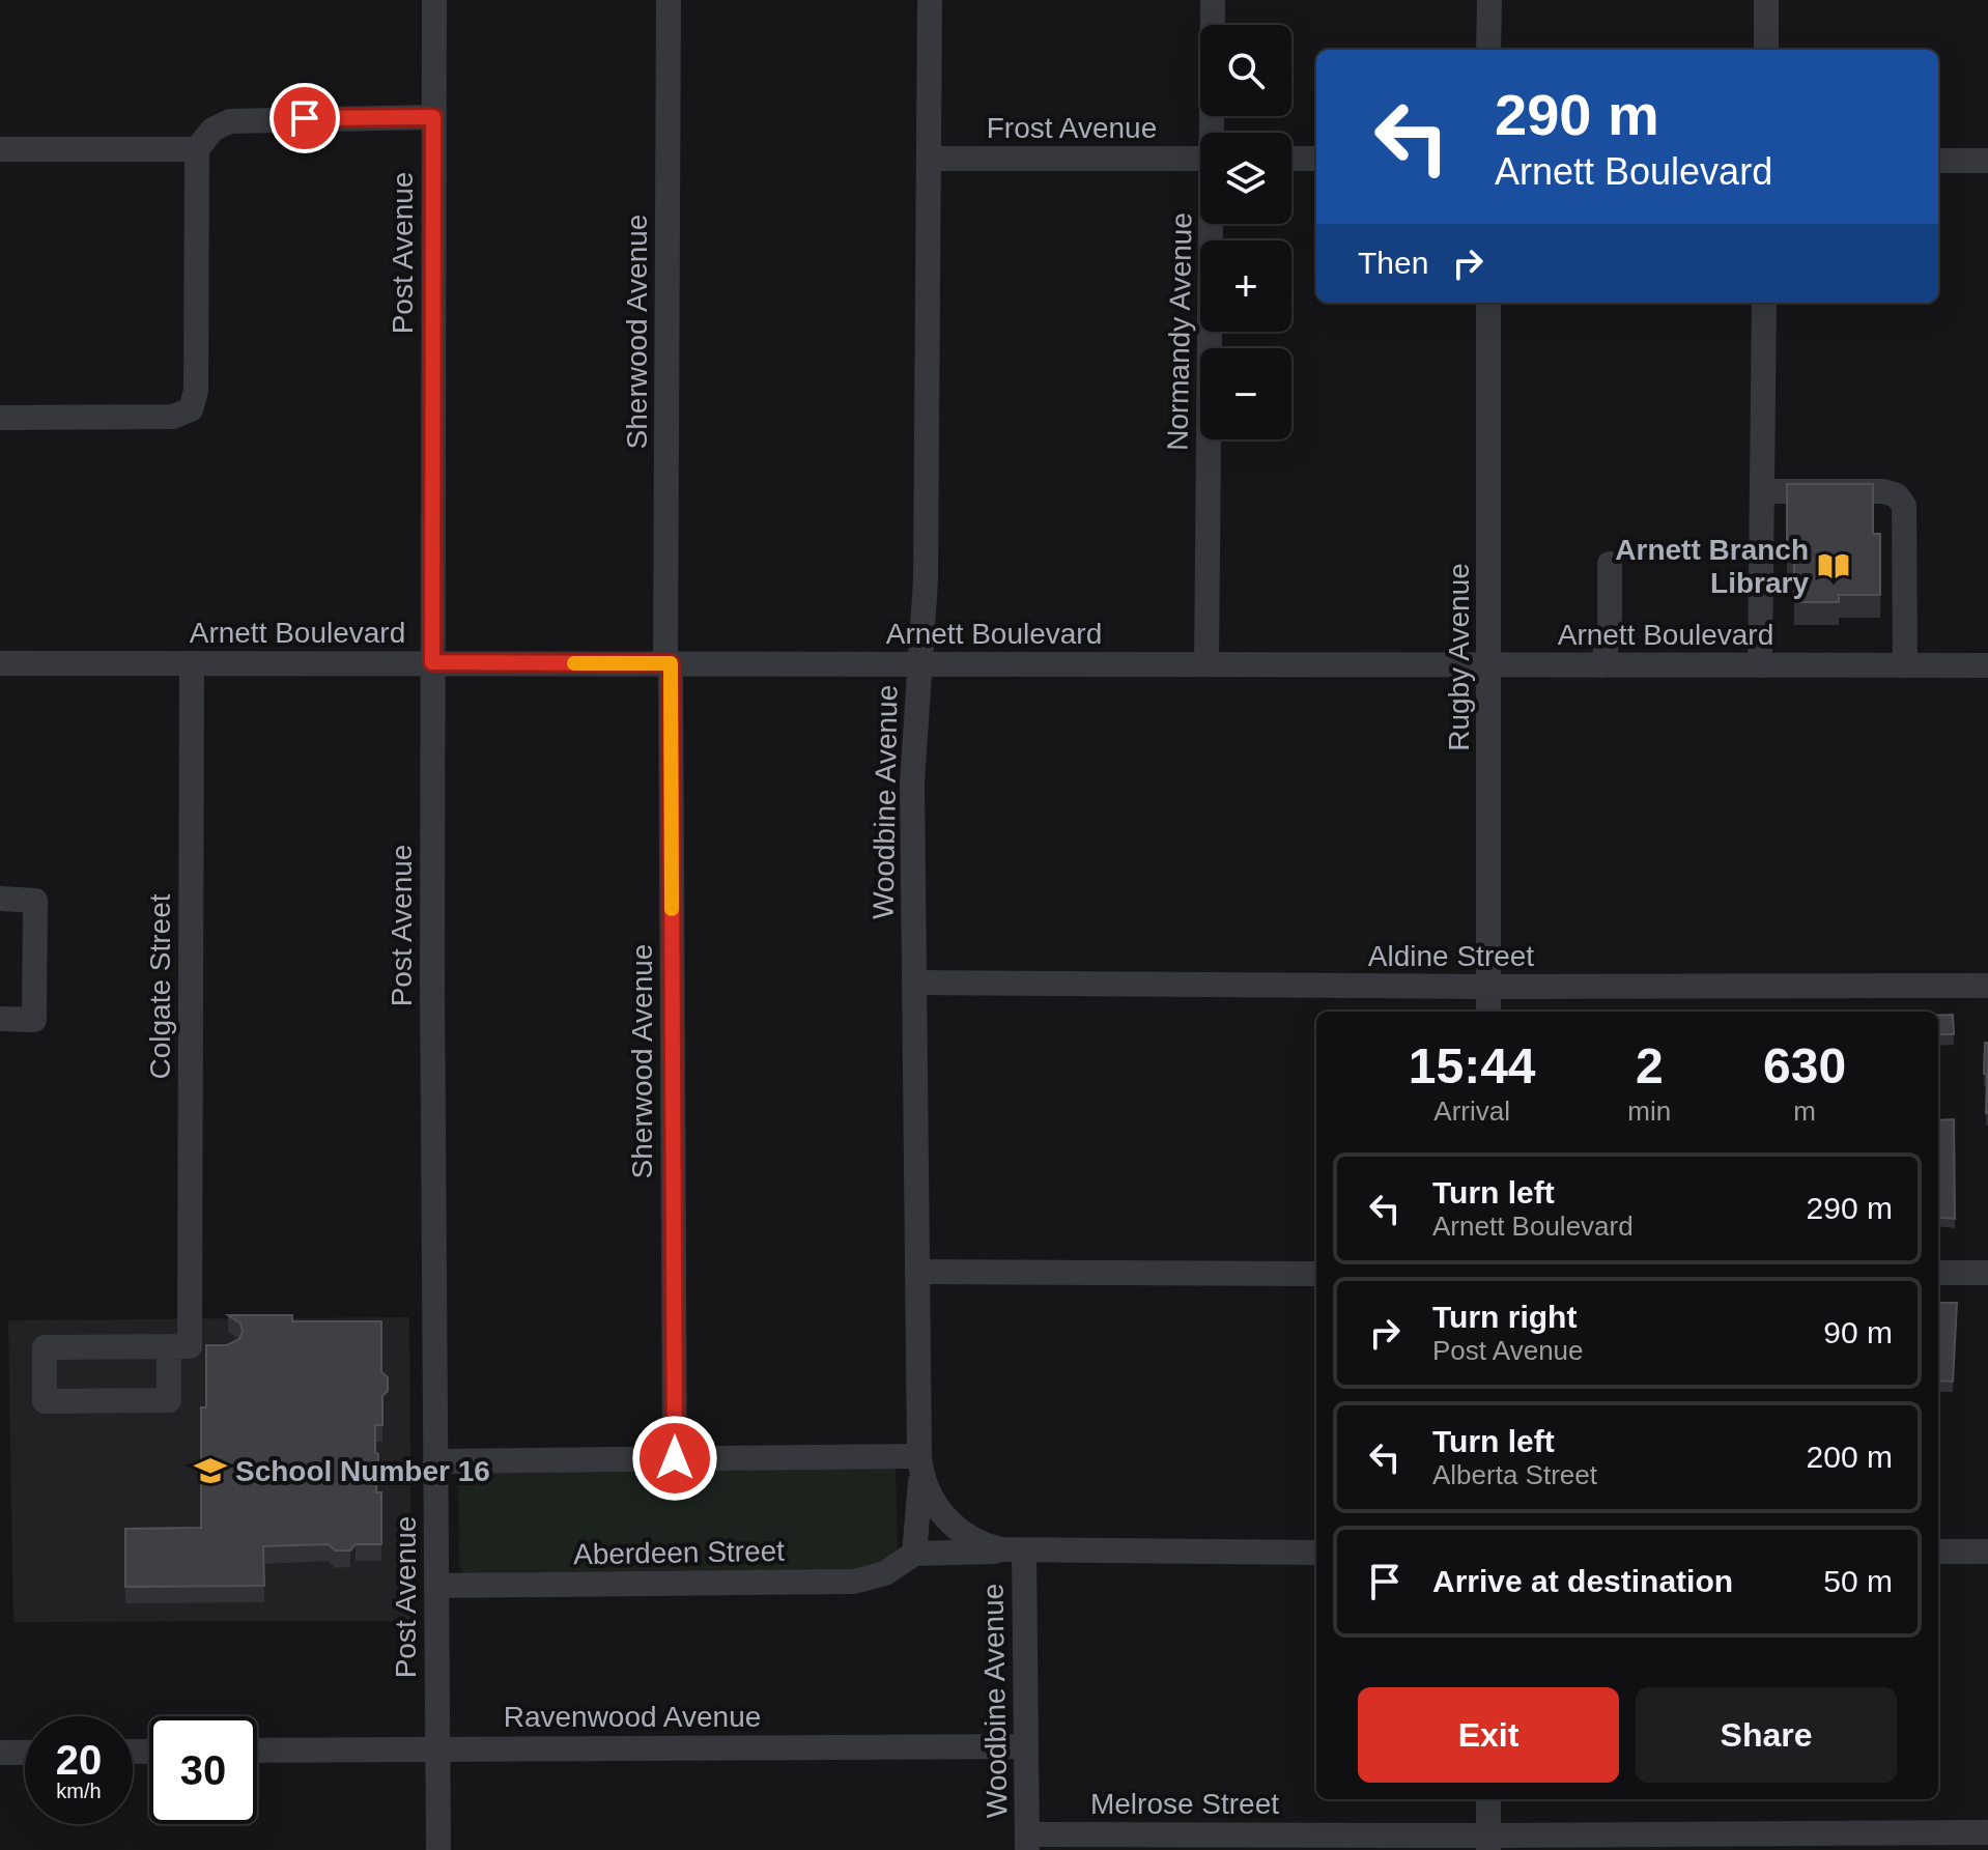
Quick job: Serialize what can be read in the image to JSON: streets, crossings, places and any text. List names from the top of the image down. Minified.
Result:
{"streets":{"street":["Frost Avenue","Post Avenue","Sherwood Avenue","Normandy Avenue","Arnett Boulevard","Rugby Avenue","Woodbine Avenue","Aldine Street","Colgate Street","Aberdeen Street","Ravenwood Avenue","Melrose Street"]},"crossings":[["Frost Avenue","Woodbine Avenue"],["Post Avenue","Arnett Boulevard"],["Post Avenue","Aberdeen Street"],["Post Avenue","Ravenwood Avenue"],["Sherwood Avenue","Arnett Boulevard"],["Normandy Avenue","Arnett Boulevard"],["Arnett Boulevard","Rugby Avenue"],["Arnett Boulevard","Woodbine Avenue"],["Arnett Boulevard","Colgate Street"],["Rugby Avenue","Aldine Street"],["Woodbine Avenue","Aldine Street"],["Woodbine Avenue","Ravenwood Avenue"],["Woodbine Avenue","Melrose Street"]],"places":{"library":["Arnett Branch Library"],"school or university":["School Number 16"]},"page":{"map_buttons":["+","−"],"turn":["290 m","Arnett Boulevard"],"then":"Then","eta":["15:44","Arrival","2","min","630","m"],"list":[{"name":"Turn left","note":"Arnett Boulevard","value":"290 m"},{"name":"Turn right","note":"Post Avenue","value":"90 m"},{"name":"Turn left","note":"Alberta Street","value":"200 m"},{"name":"Arrive at destination","value":"50 m"}],"buttons":["Exit","Share"],"speed":"20 km/h","limit":"30"}}
